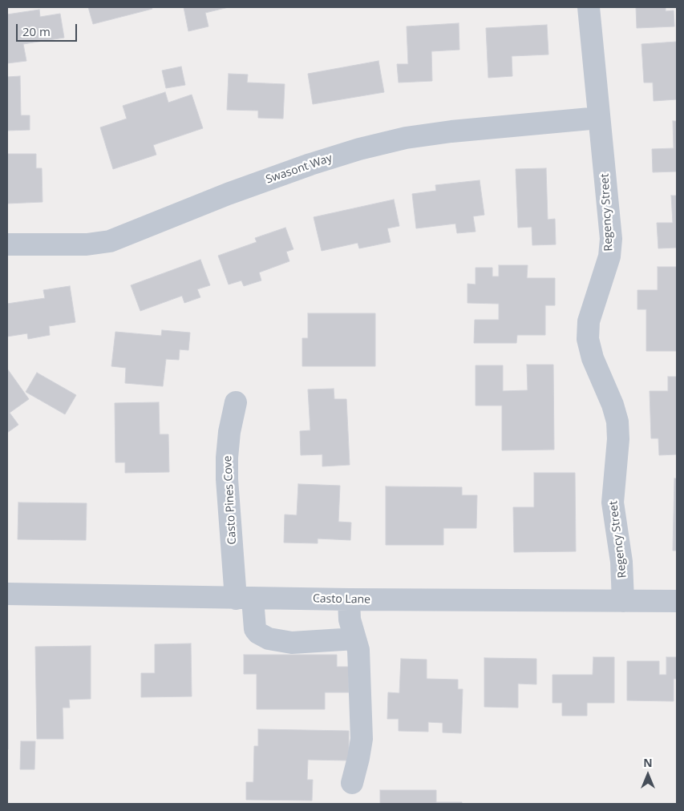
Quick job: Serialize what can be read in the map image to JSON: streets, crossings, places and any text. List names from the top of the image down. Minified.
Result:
{"streets":{"street":["Swasont Way","Regency Street","Casto Pines Cove","Casto Lane"]},"crossings":[["Swasont Way","Regency Street"],["Regency Street","Casto Lane"],["Casto Pines Cove","Casto Lane"]],"scale_bar":"20 m","north":"top"}
